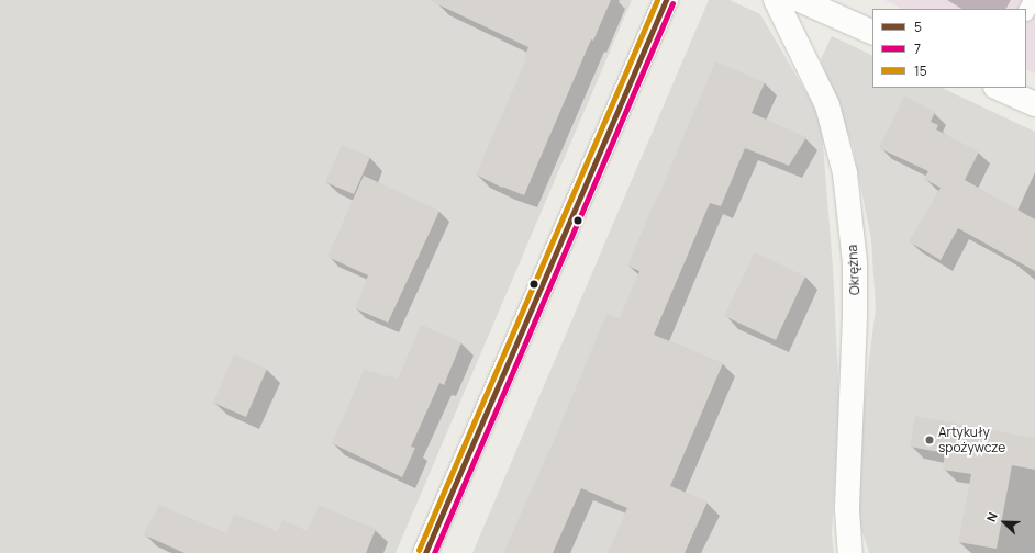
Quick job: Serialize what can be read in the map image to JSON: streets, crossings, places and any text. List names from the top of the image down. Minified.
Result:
{"streets":{"street":["Okrężna"]},"places":["Artykuły spożywcze"],"lines":["transit line 5","transit line 15","transit line 7"],"legend":["5","7","15"],"north":"top left"}
